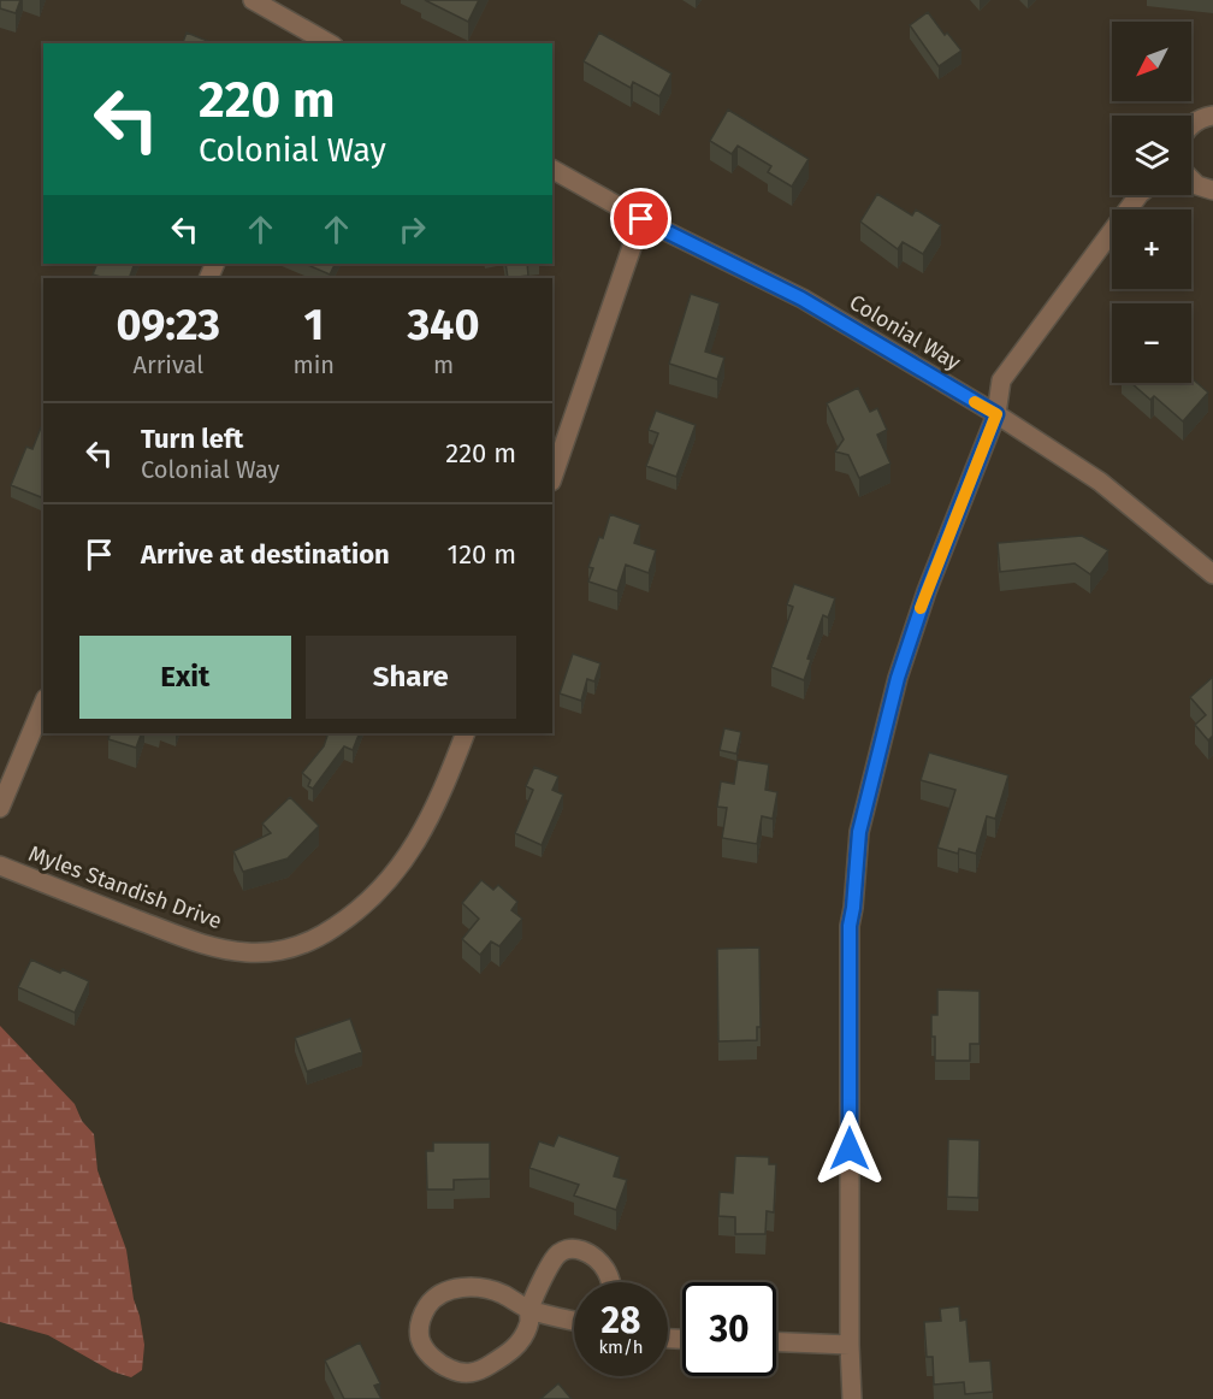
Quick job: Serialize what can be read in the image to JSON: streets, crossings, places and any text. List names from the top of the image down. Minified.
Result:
{"streets":{"street":["Colonial Way","Myles Standish Drive"]},"north":"bottom left","page":{"map_buttons":["+","−"],"turn":["220 m","Colonial Way"],"eta":["09:23","Arrival","1","min","340","m"],"list":[{"name":"Turn left","note":"Colonial Way","value":"220 m"},{"name":"Arrive at destination","value":"120 m"}],"buttons":["Exit","Share"],"speed":"28 km/h","limit":"30"}}
